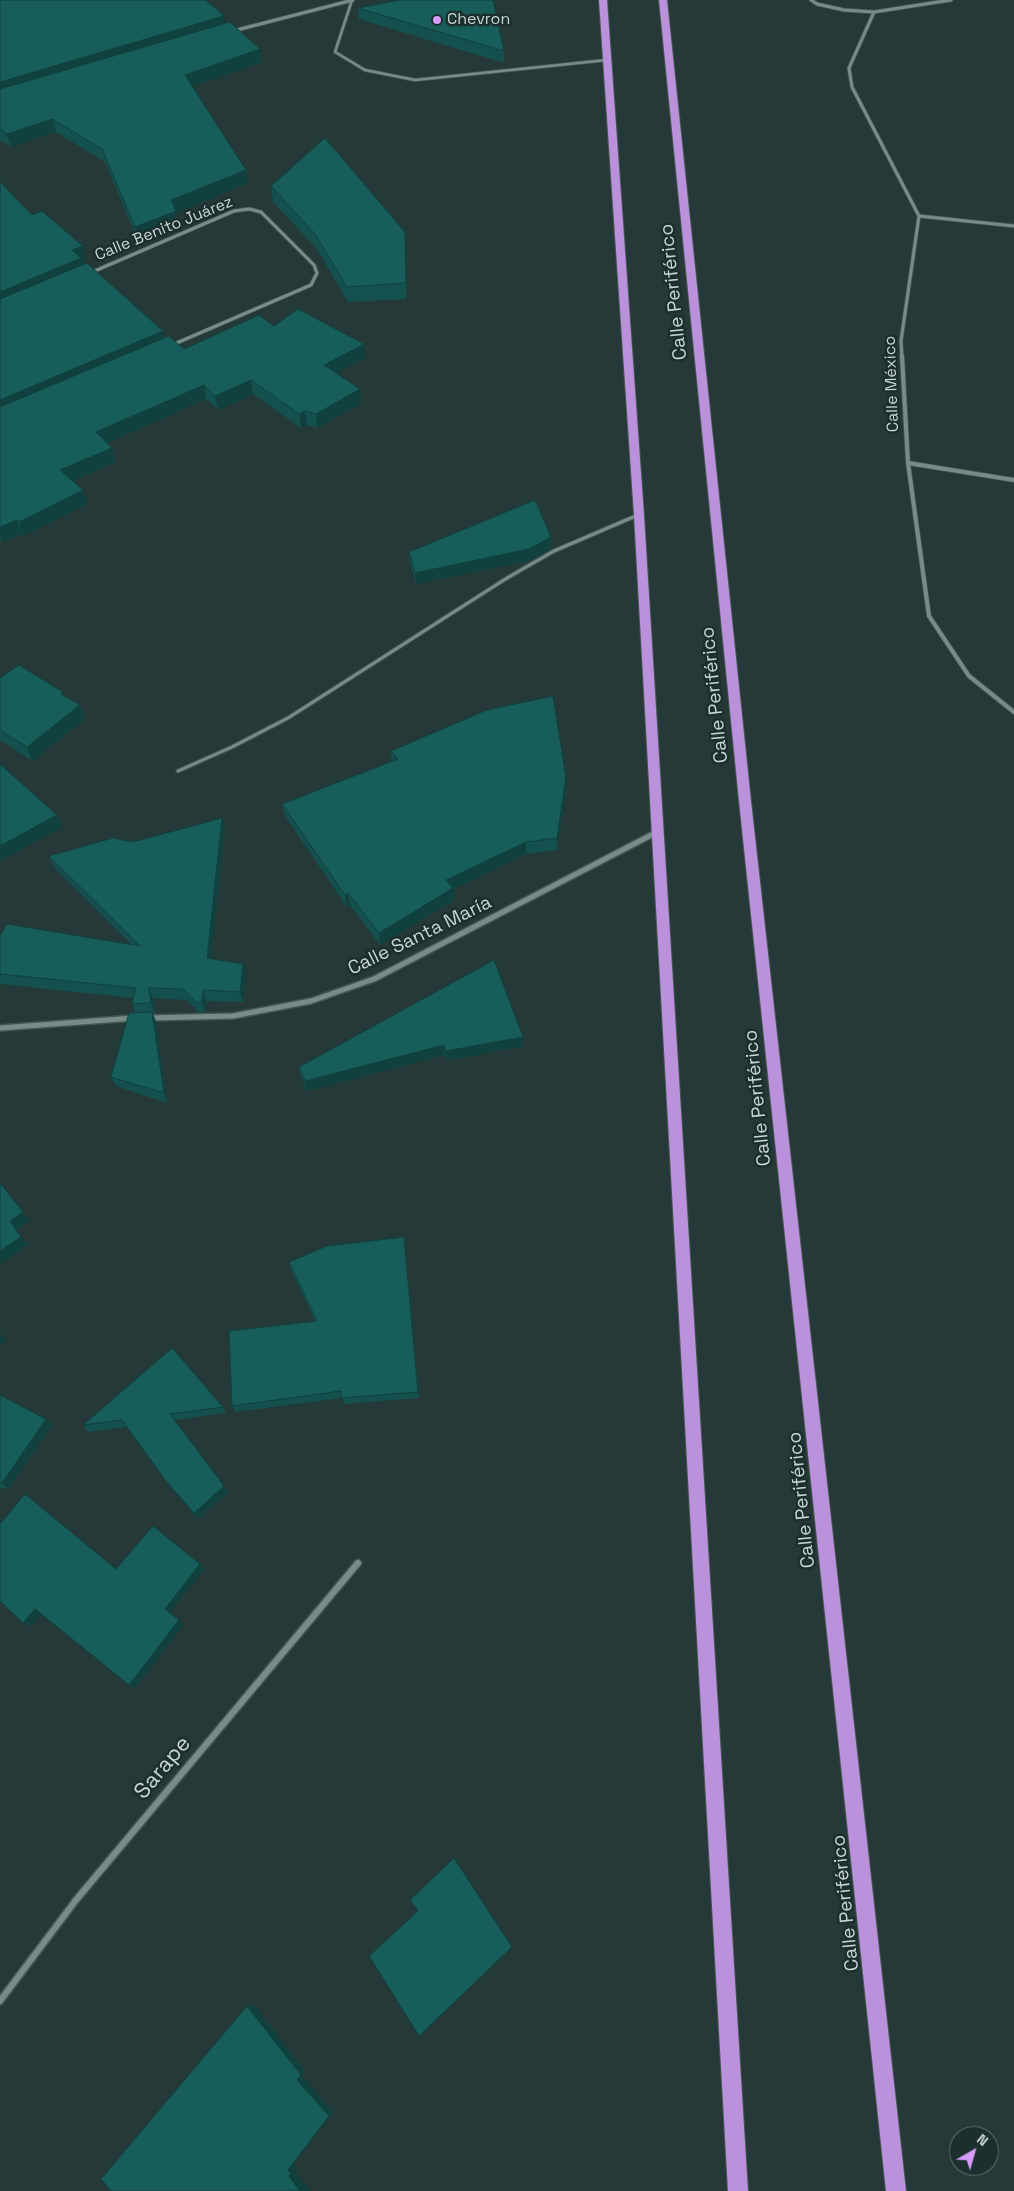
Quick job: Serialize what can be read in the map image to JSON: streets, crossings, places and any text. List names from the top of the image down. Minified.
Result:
{"streets":{"highway":["Calle Periférico"],"street":["Calle Benito Juárez","Calle México","Calle Santa María","Sarape"]},"places":["Chevron"],"north":"top right"}
